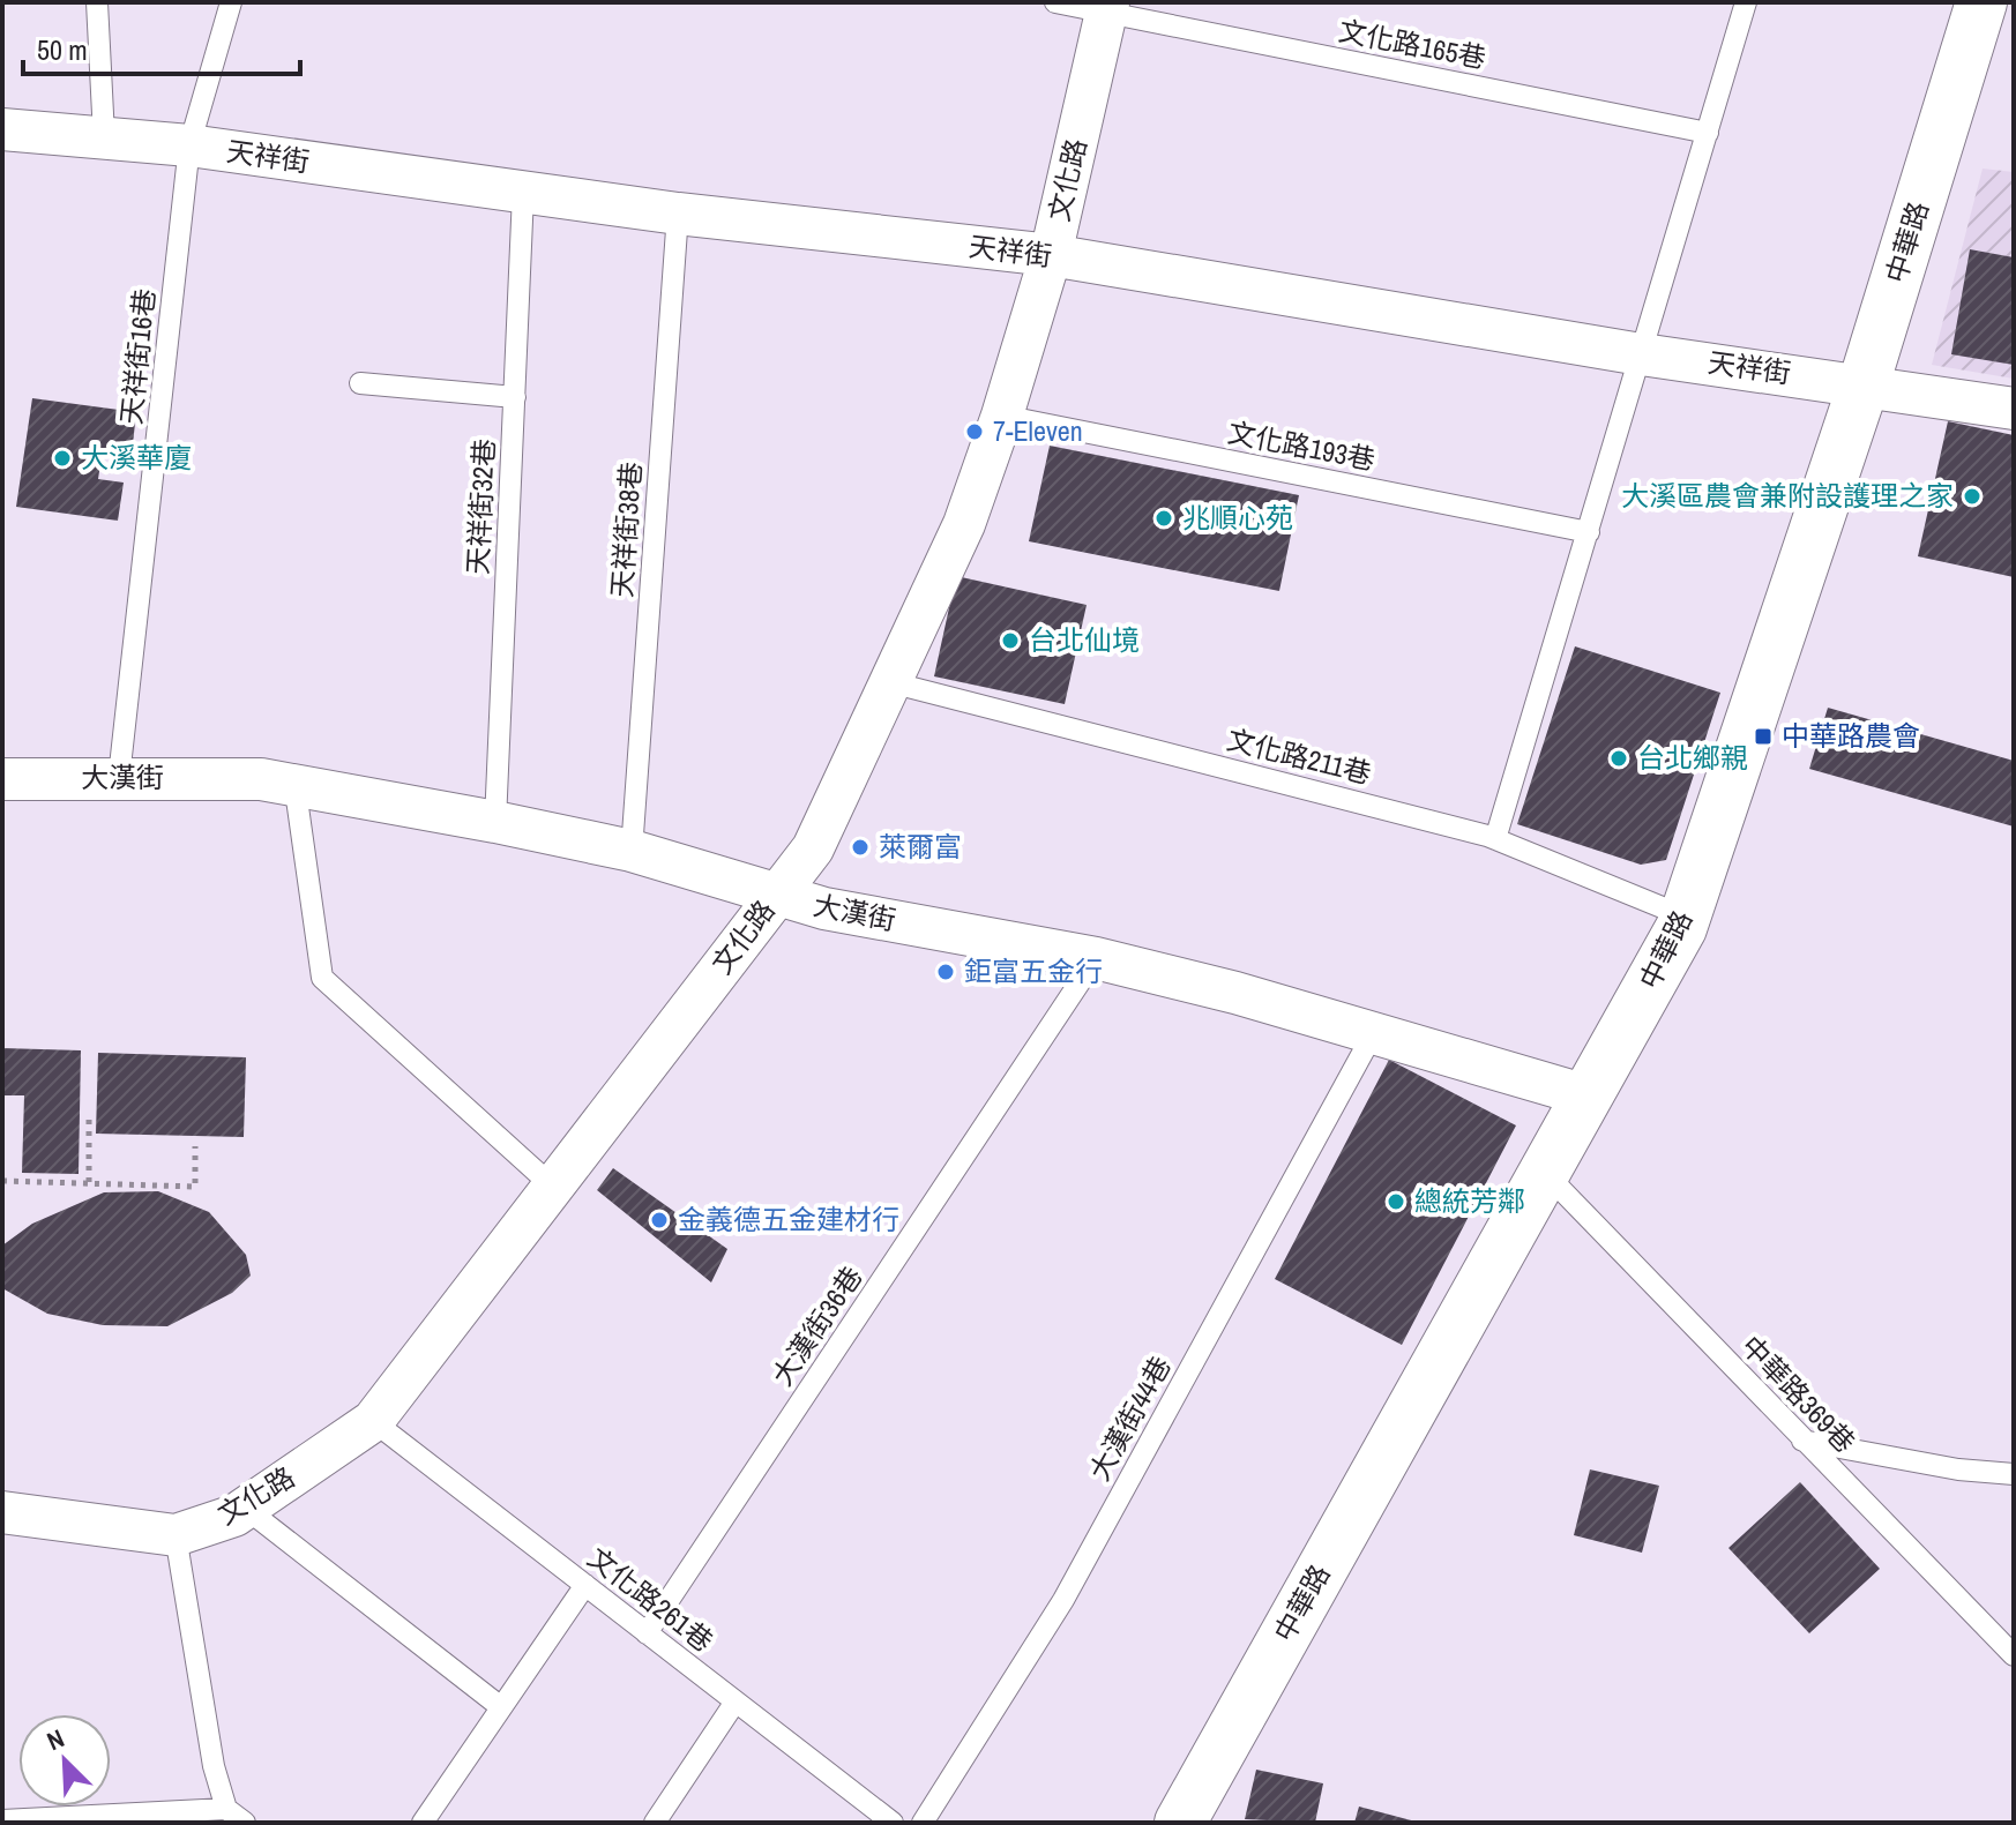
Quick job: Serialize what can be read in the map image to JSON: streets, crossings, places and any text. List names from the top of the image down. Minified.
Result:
{"streets":{"street":["天祥街","文化路","中華路","大漢街"],"lane":["文化路165巷","天祥街16巷","文化路193巷","天祥街32巷","天祥街38巷","文化路211巷","大漢街36巷","中華路369巷","大漢街44巷","文化路261巷"]},"crossings":[["文化路165巷","文化路"],["天祥街","文化路"],["天祥街","中華路"],["天祥街","天祥街16巷"],["天祥街","天祥街32巷"],["天祥街","天祥街38巷"],["文化路","文化路193巷"],["文化路","文化路211巷"],["文化路","大漢街"],["文化路","文化路261巷"],["中華路","文化路211巷"],["中華路","大漢街"],["中華路","中華路369巷"],["天祥街16巷","大漢街"],["天祥街32巷","大漢街"],["天祥街38巷","大漢街"],["大漢街","大漢街36巷"],["大漢街","大漢街44巷"],["大漢街36巷","文化路261巷"]],"places":{"other":["7-Eleven","大溪華廈","大溪區農會兼附設護理之家","兆順心苑","台北仙境","台北鄉親","萊爾富","鉅富五金行","總統芳鄰","金義德五金建材行"],"transit":["中華路農會"]},"scale_bar":"50 m","north":"top left"}
